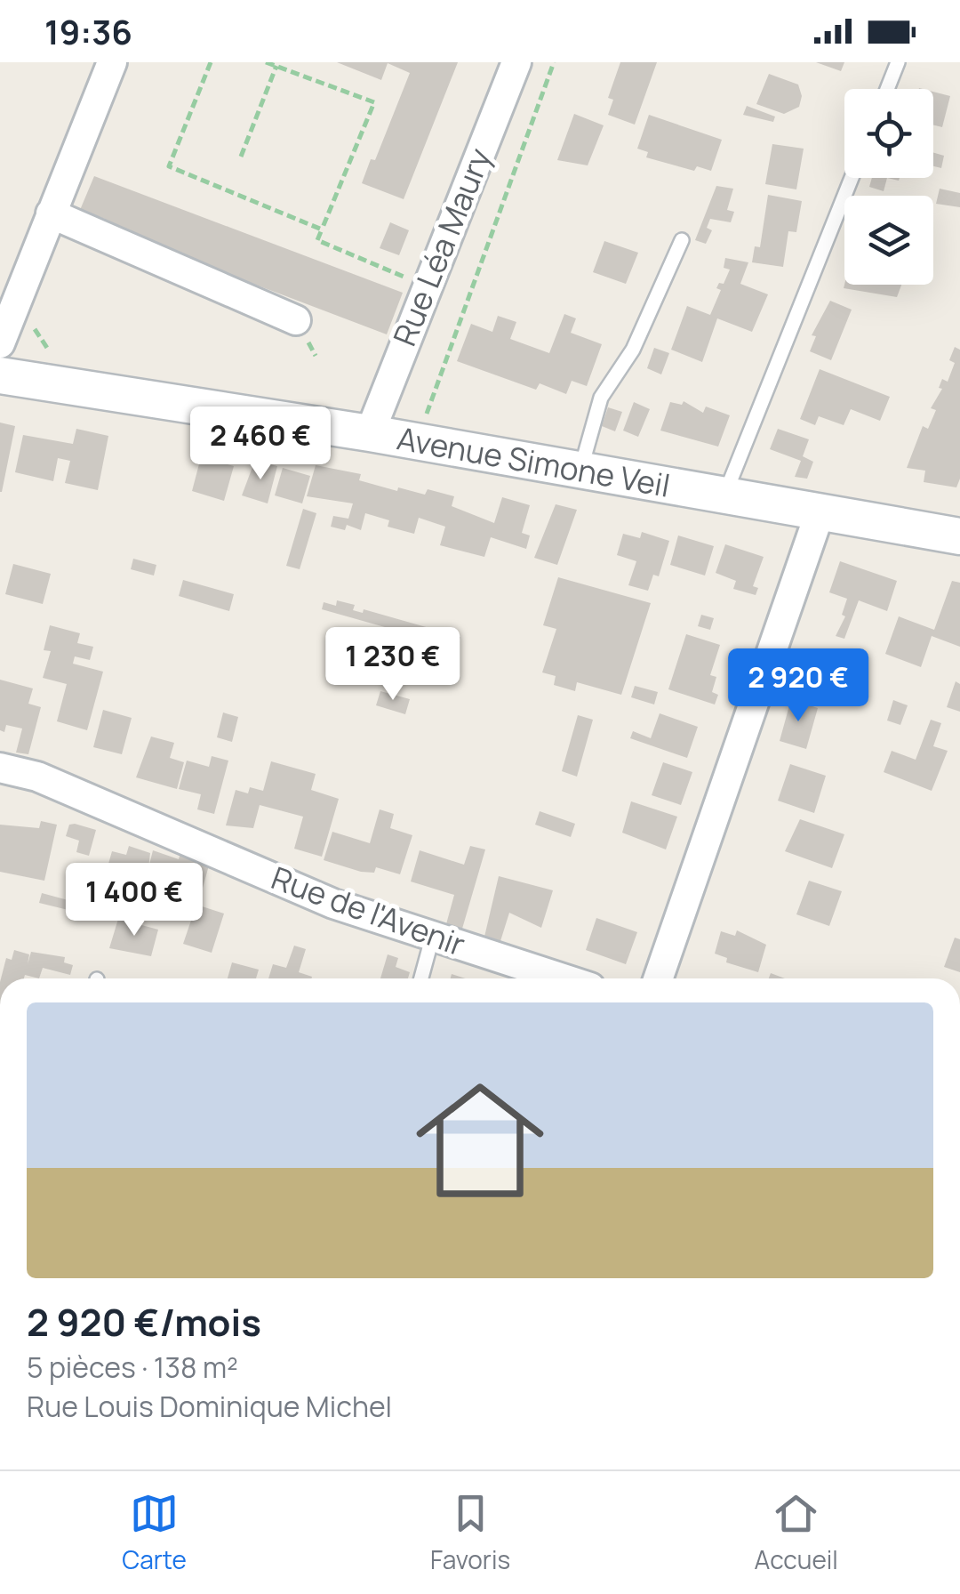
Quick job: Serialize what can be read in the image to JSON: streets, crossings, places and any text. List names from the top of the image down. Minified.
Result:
{"streets":{"street":["Rue Léa Maury","Avenue Simone Veil","Rue de l'Avenir"]},"crossings":[["Rue Léa Maury","Avenue Simone Veil"]],"page":{"status":"19:36","price":["2 460 €","1 230 €","2 920 €","1 400 €"],"list":[{"name":"2 920 €/mois","note":"5 pièces · 138 m² · Rue Louis Dominique Michel"}],"tabs":["Carte","Favoris","Accueil"]}}
